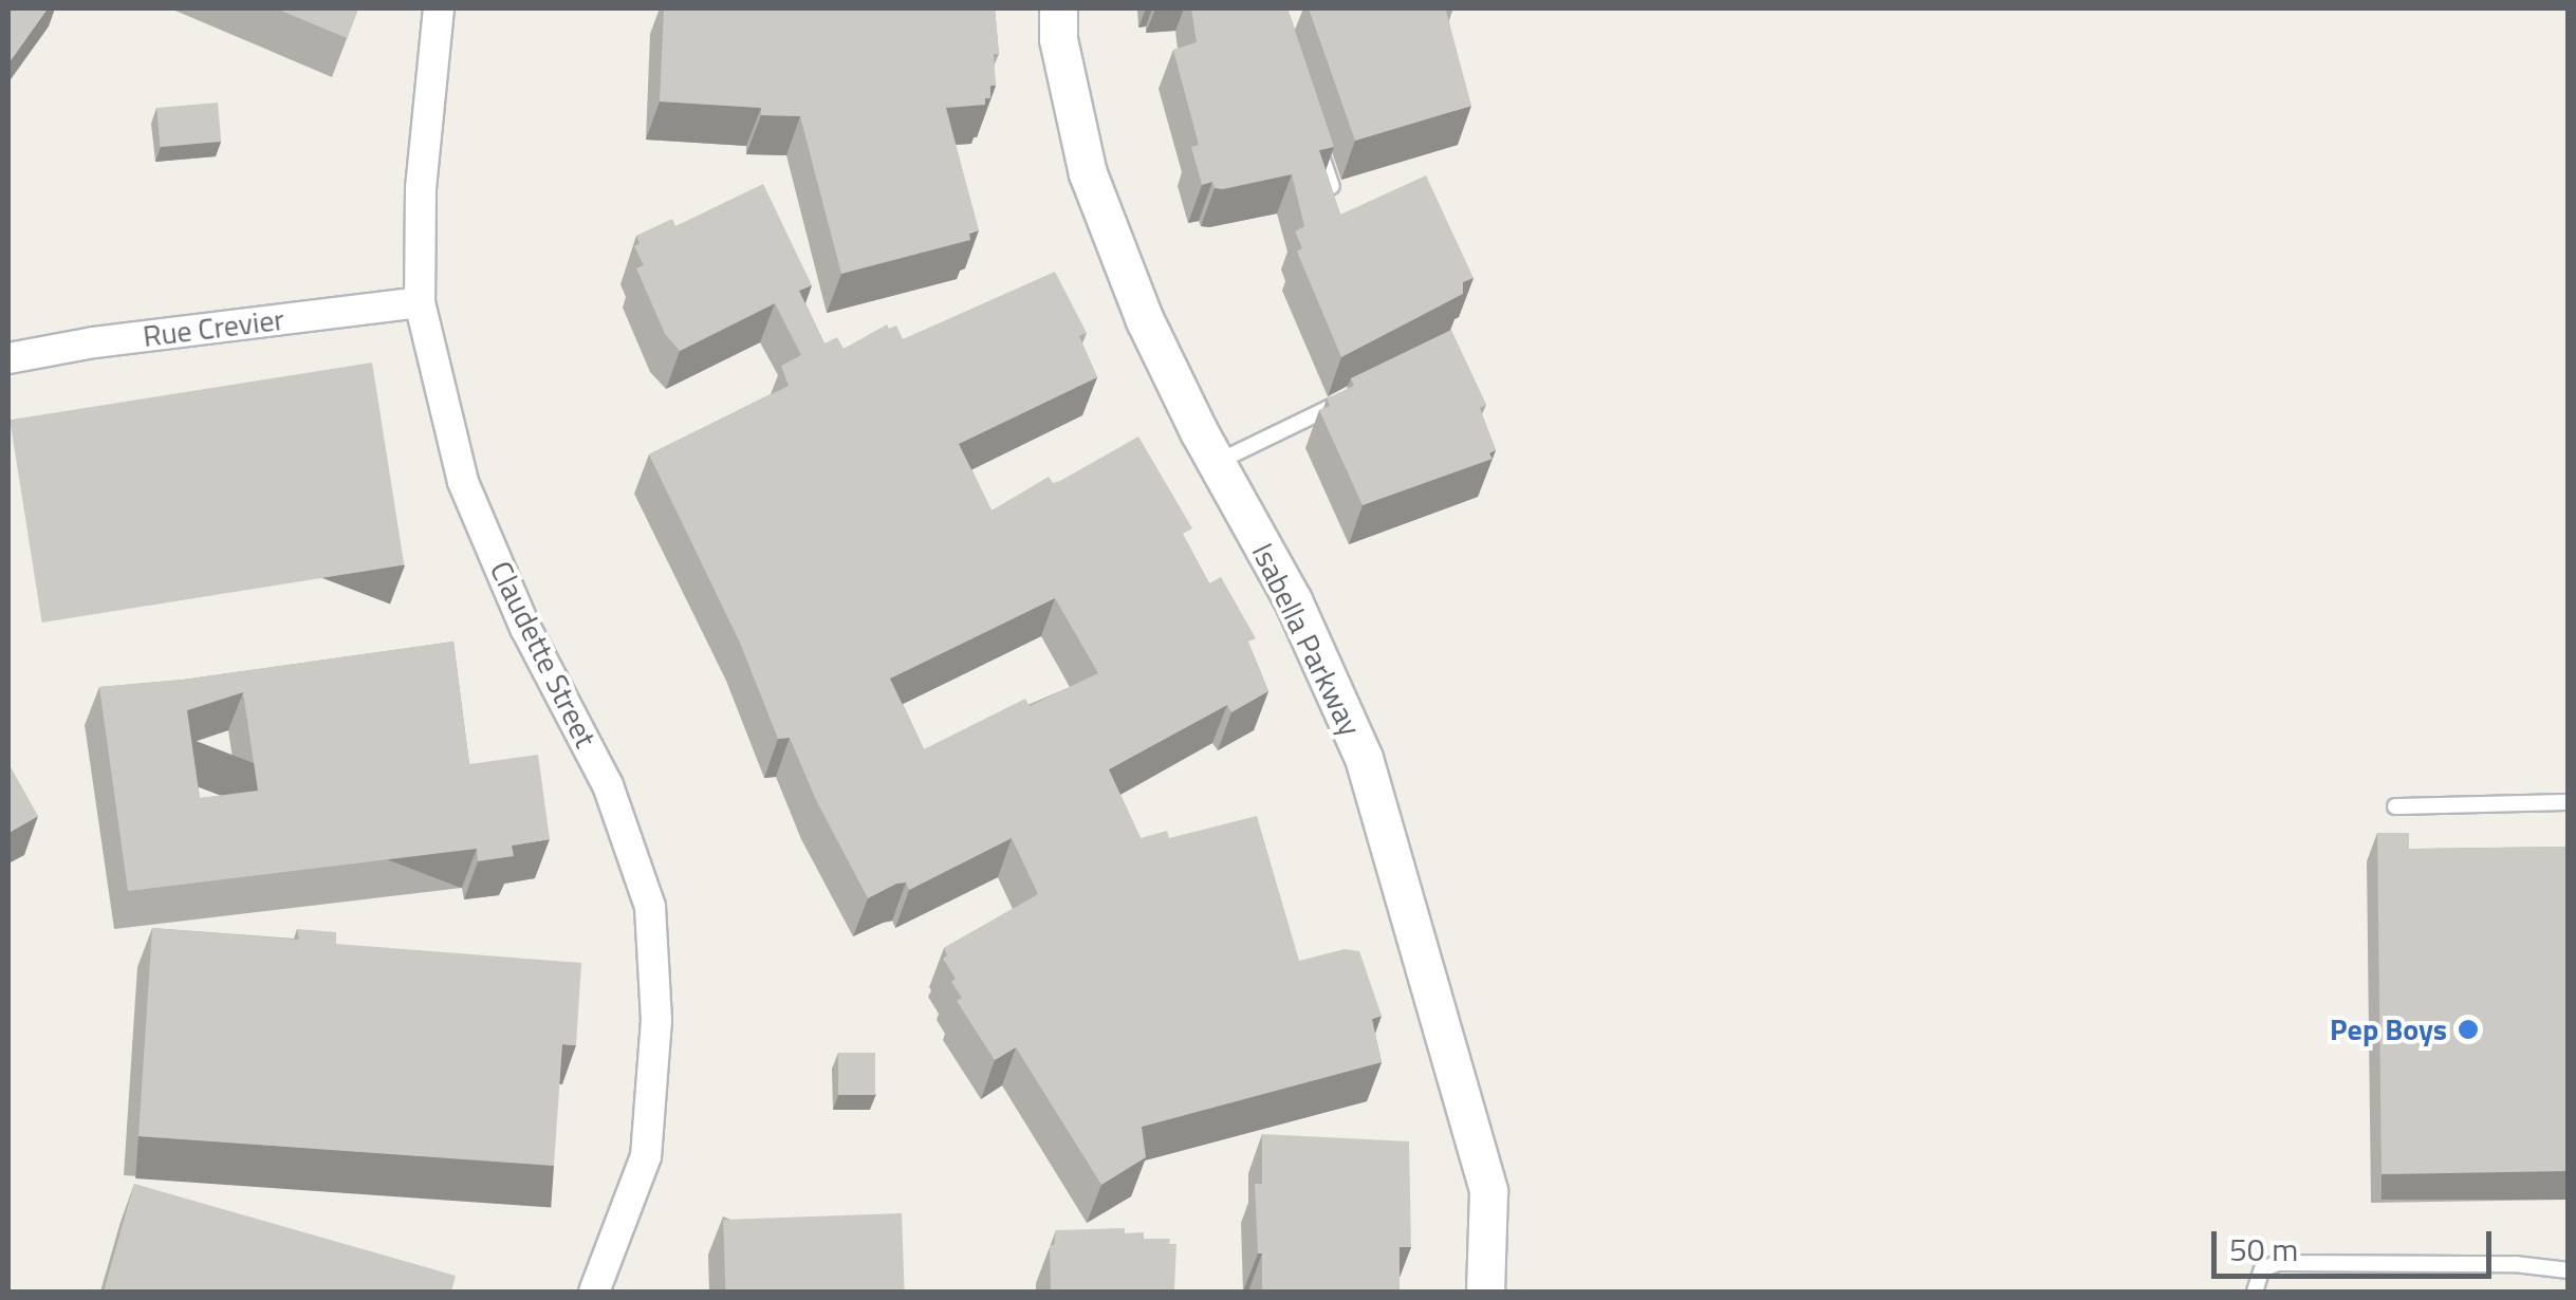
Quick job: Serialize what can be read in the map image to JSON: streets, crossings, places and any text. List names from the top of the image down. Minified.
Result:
{"streets":{"street":["Rue Crevier","Isabella Parkway","Claudette Street"]},"crossings":[["Rue Crevier","Claudette Street"]],"places":["Pep Boys"],"scale_bar":"50 m"}
